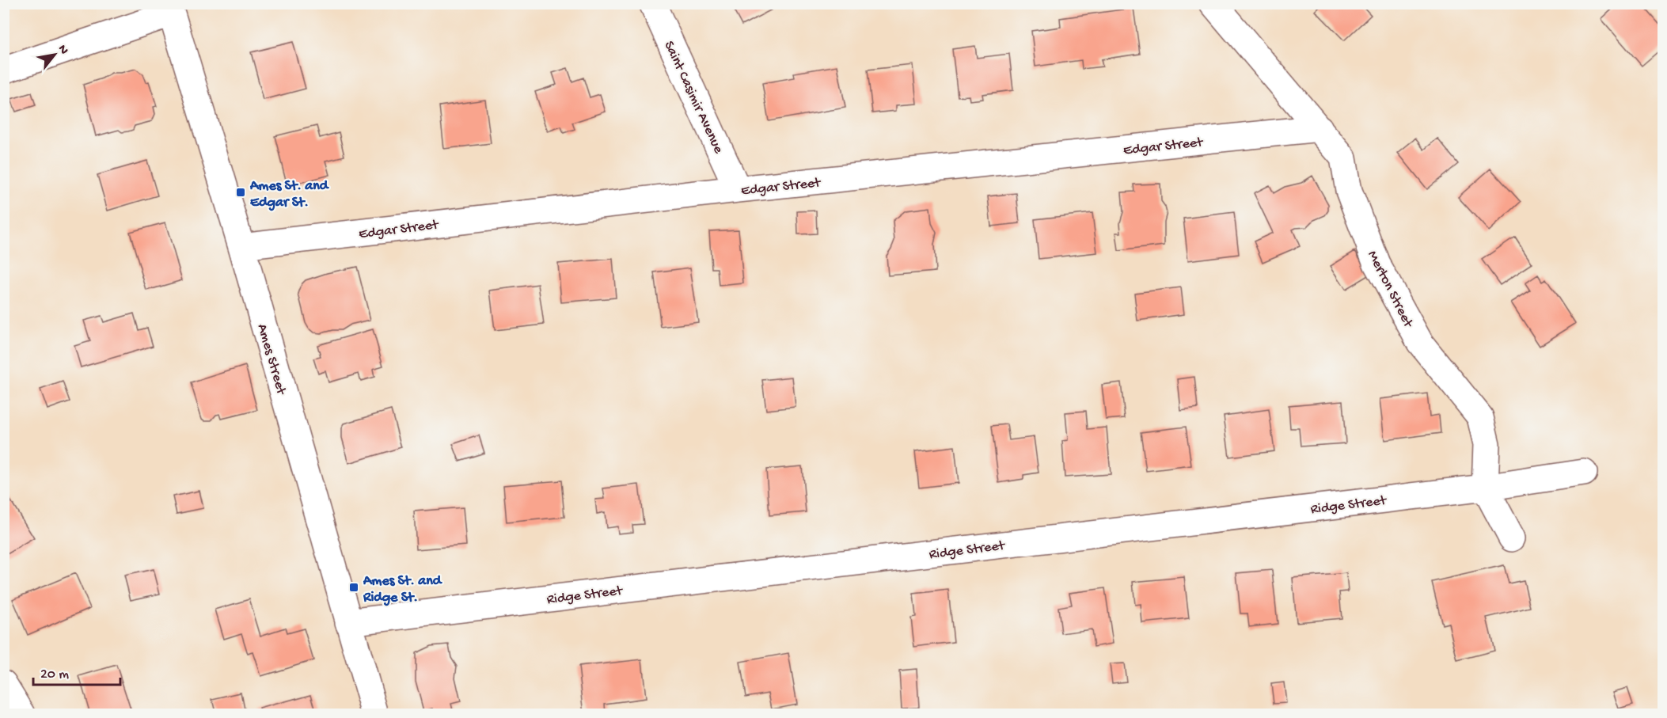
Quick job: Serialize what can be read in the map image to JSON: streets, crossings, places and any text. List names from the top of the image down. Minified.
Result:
{"streets":{"street":["Saint Casimir Avenue","Edgar Street","Merton Street","Ames Street","Ridge Street"]},"crossings":[["Saint Casimir Avenue","Edgar Street"],["Edgar Street","Merton Street"],["Edgar Street","Ames Street"],["Merton Street","Ridge Street"],["Ames Street","Ridge Street"]],"places":{"transit":["Ames St. and Edgar St.","Ames St. and Ridge St."]},"scale_bar":"20 m","north":"top right"}
